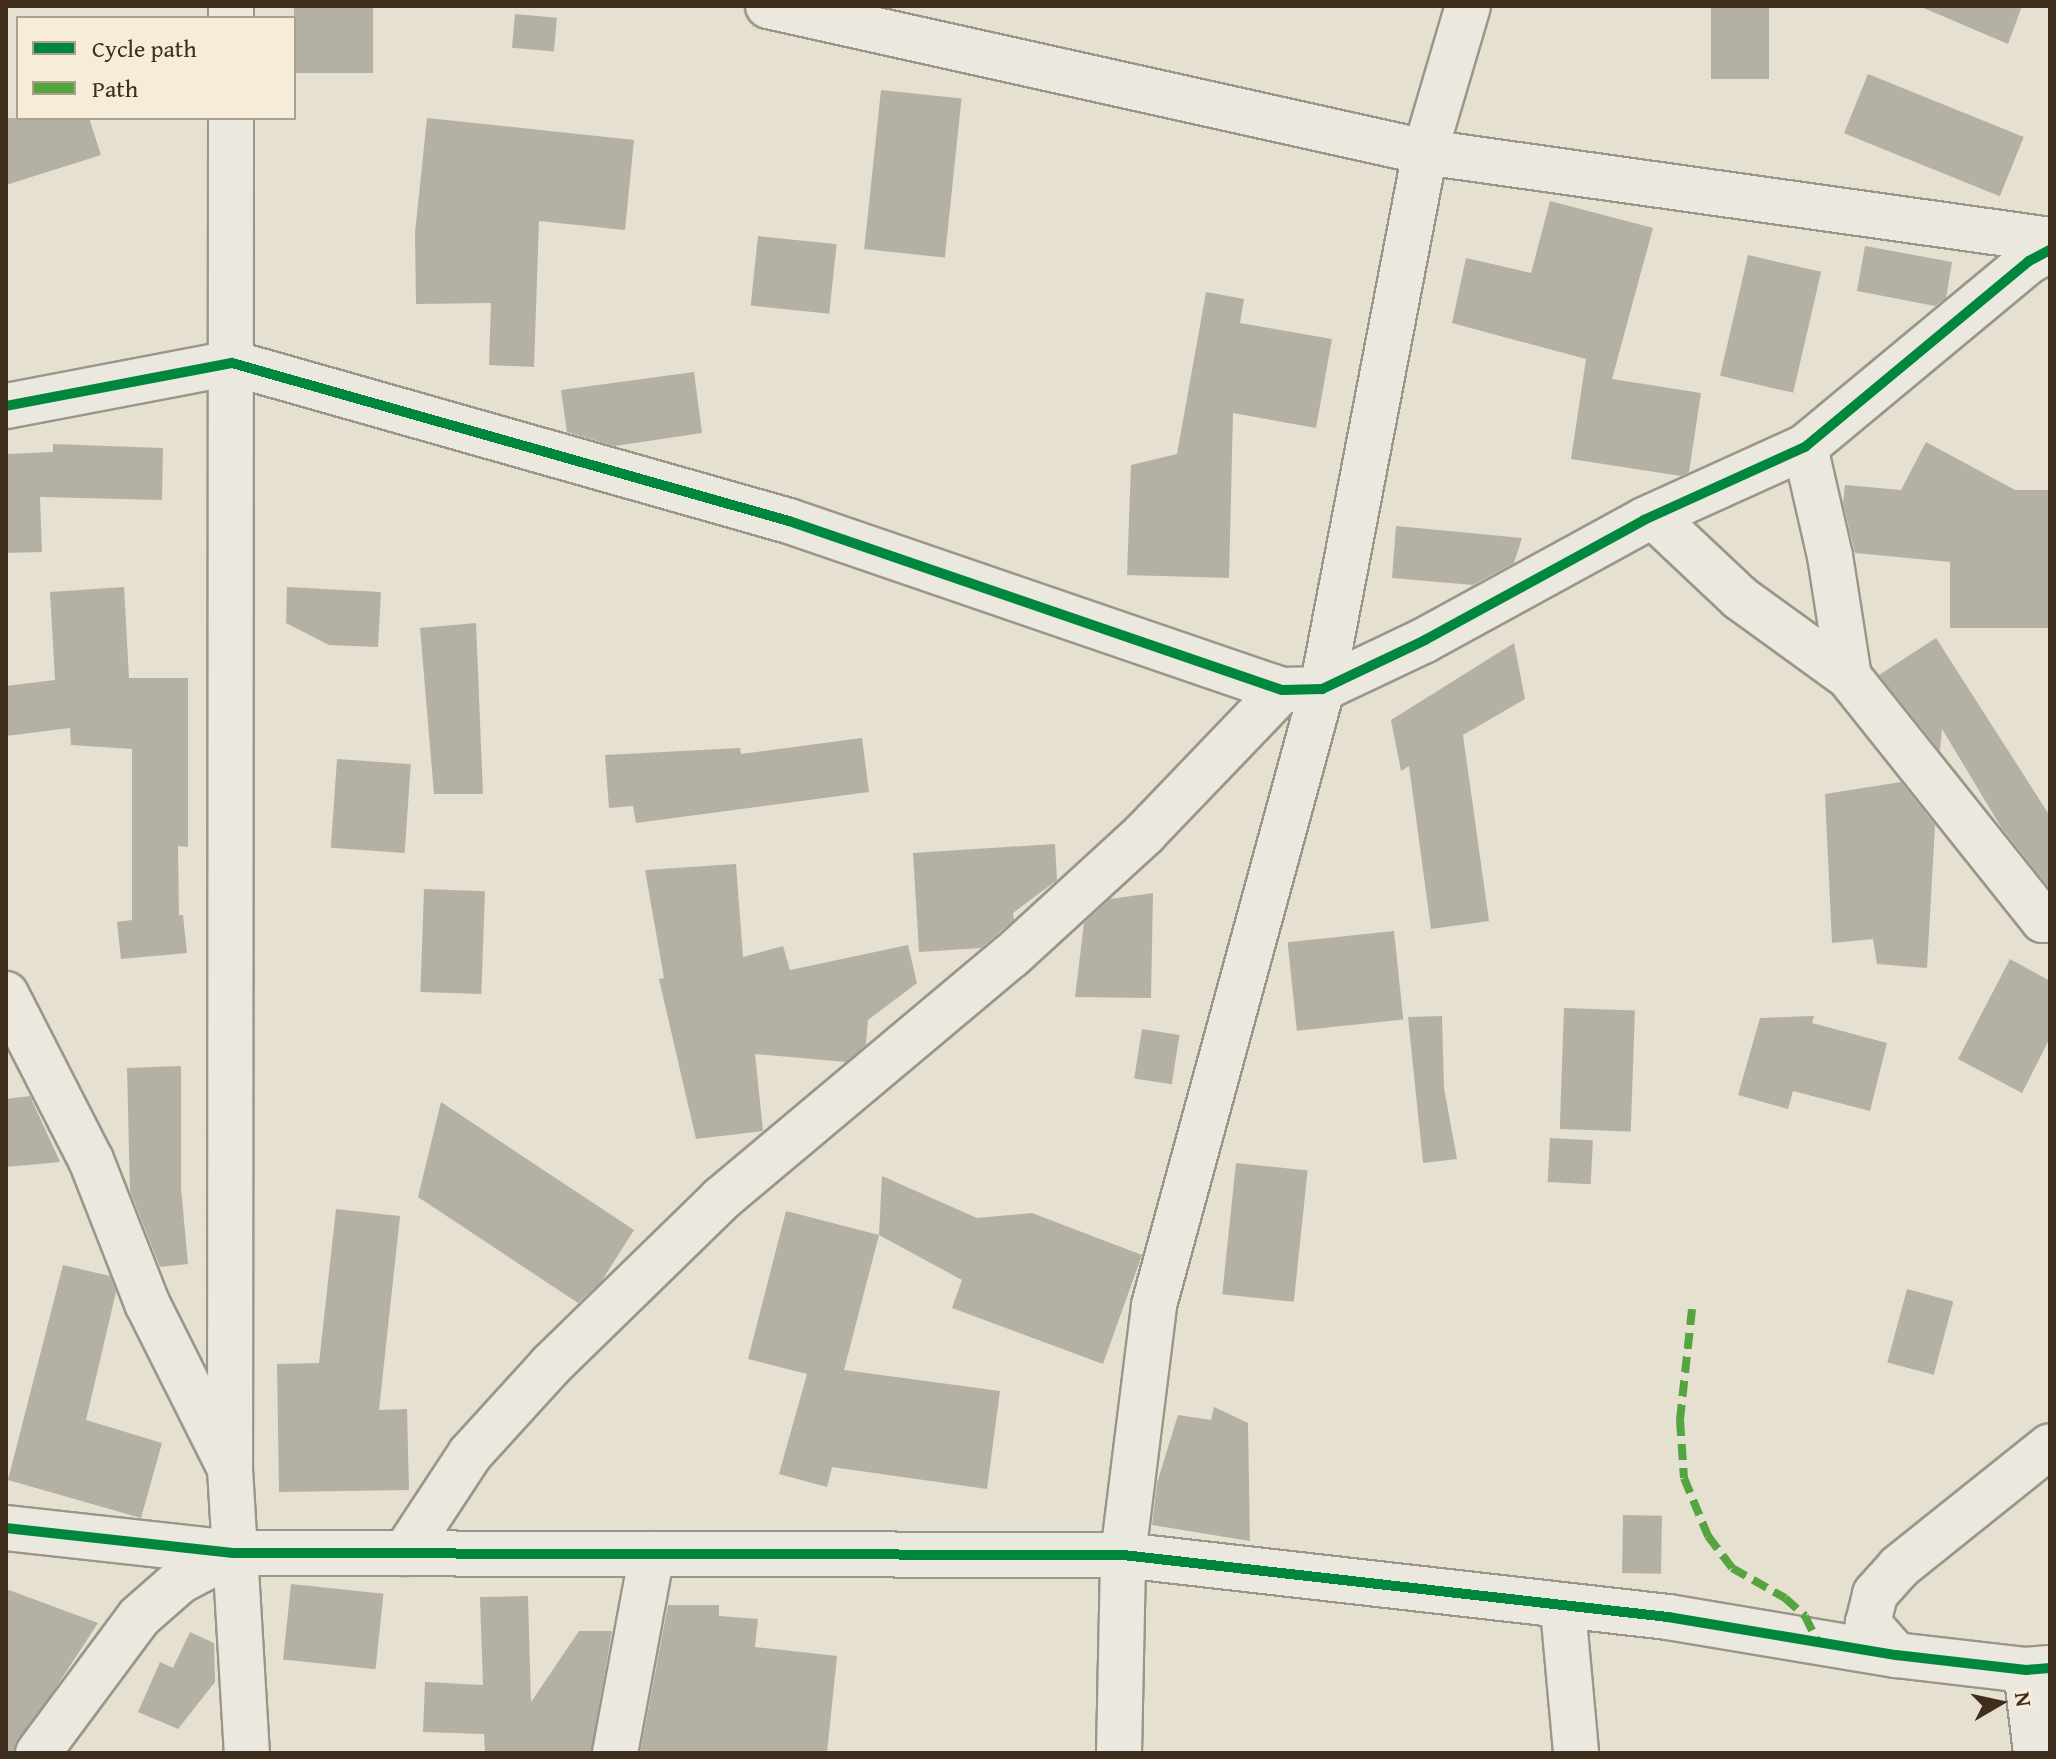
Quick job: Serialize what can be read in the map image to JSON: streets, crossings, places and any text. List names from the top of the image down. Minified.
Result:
{"legend":["Cycle path","Path"],"north":"right"}
